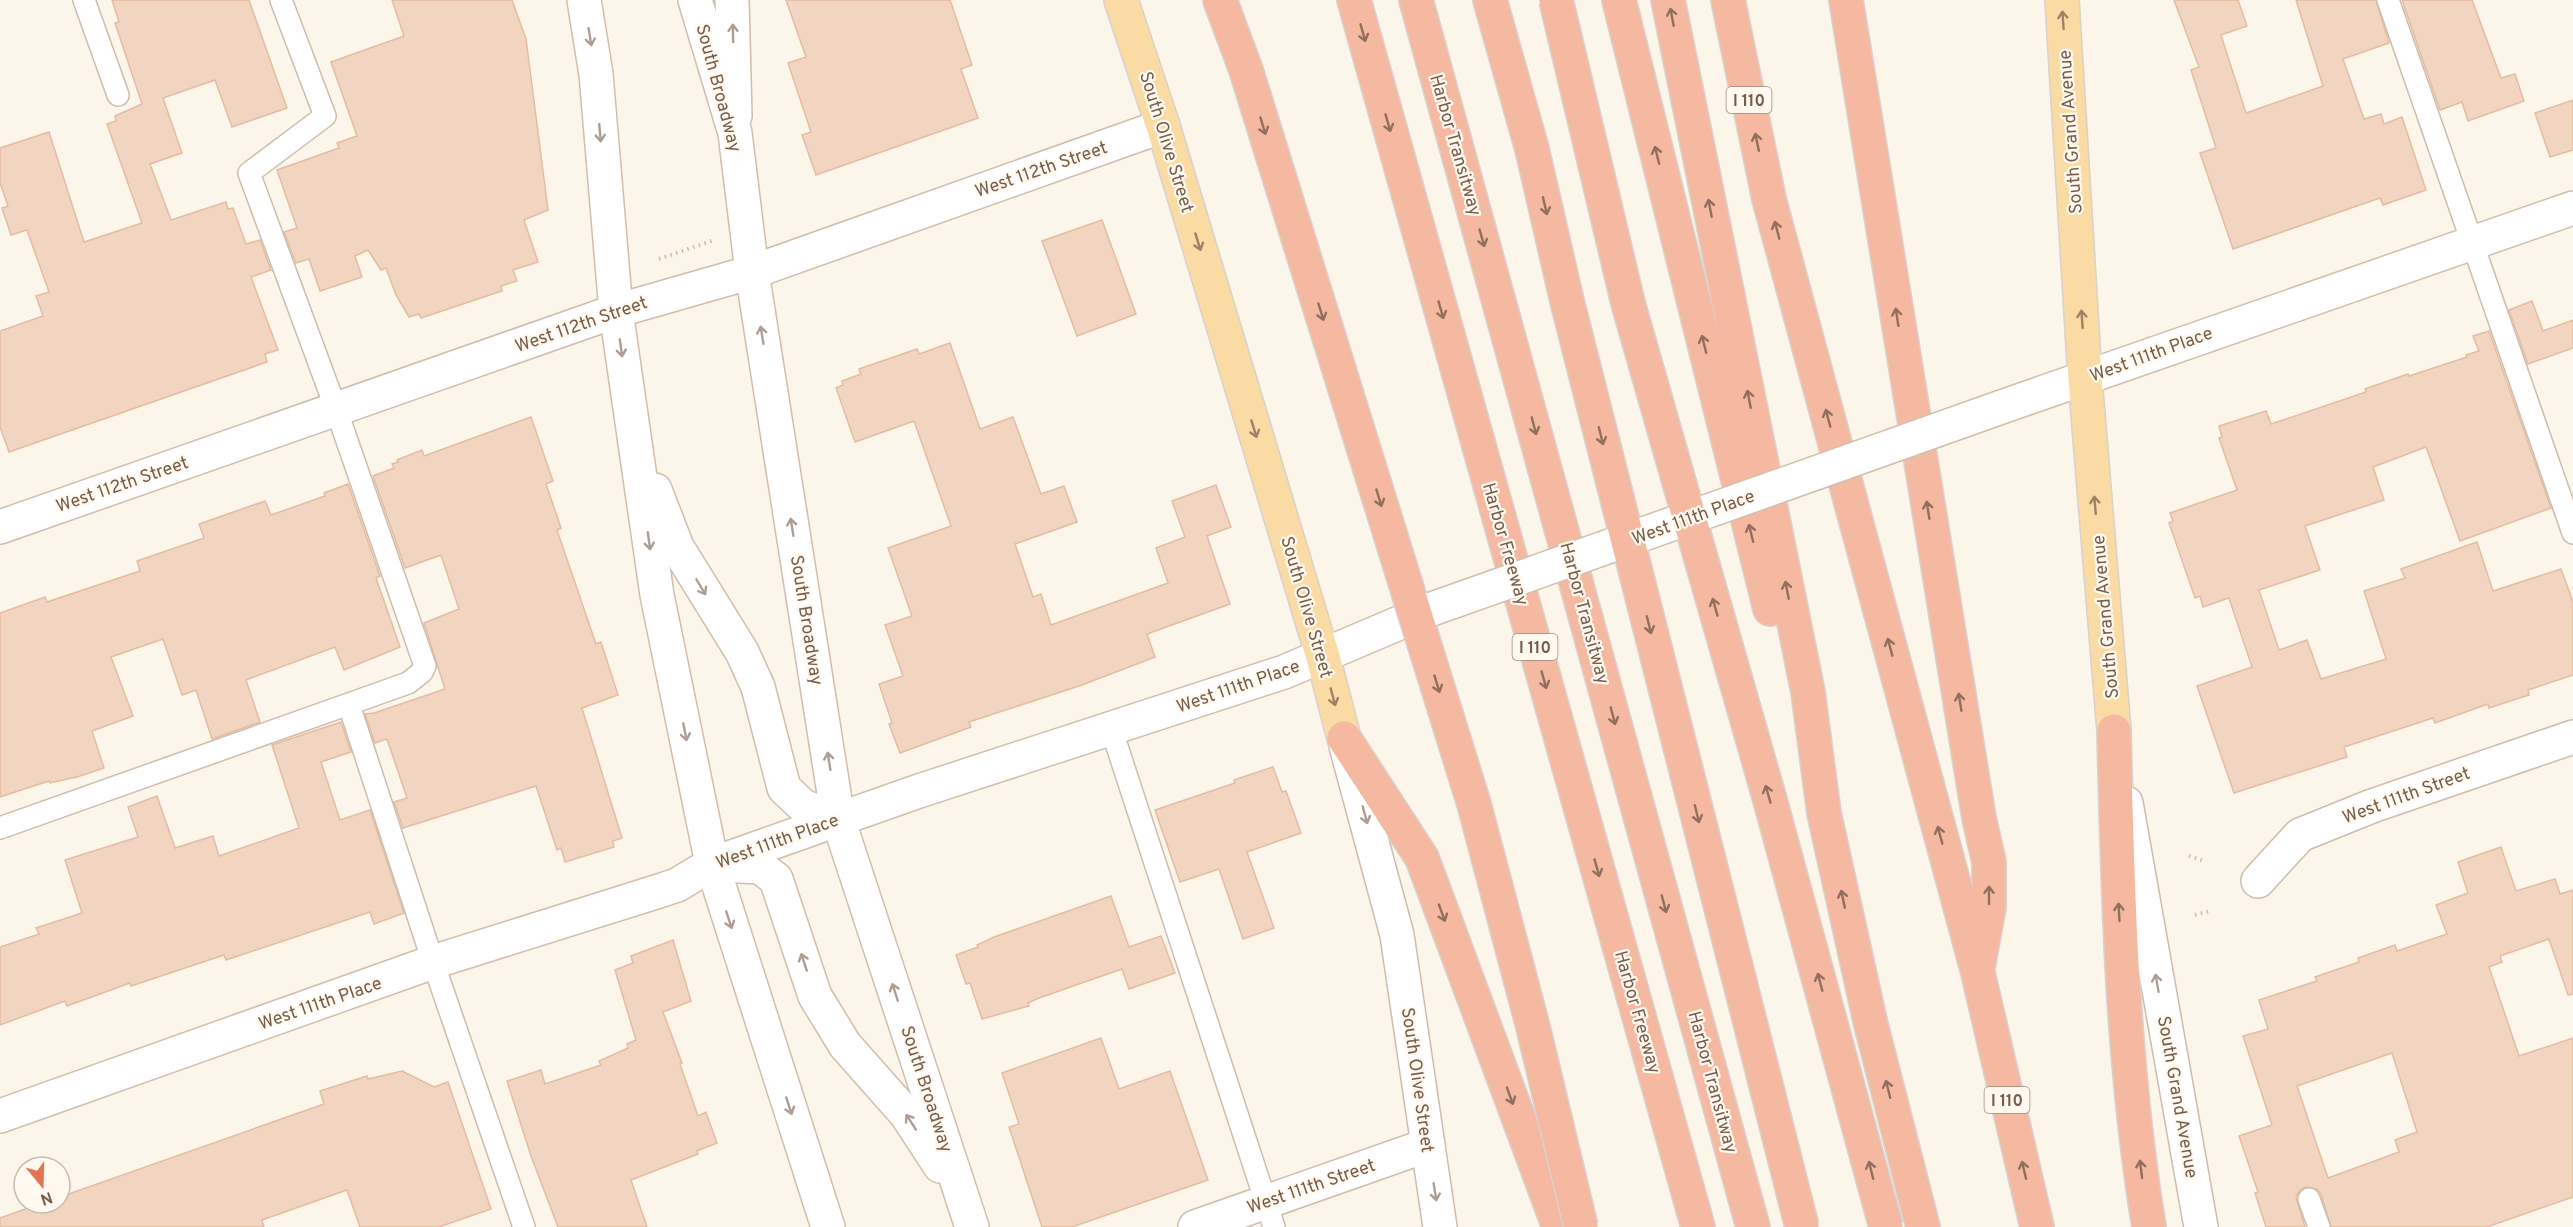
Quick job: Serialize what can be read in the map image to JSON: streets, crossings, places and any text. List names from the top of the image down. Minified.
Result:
{"streets":{"highway":["I 110","Harbor Transitway","Harbor Freeway"],"main road":["South Grand Avenue","South Olive Street"],"street":["South Broadway","West 112th Street","West 111th Place","West 111th Street"]},"crossings":[["South Broadway","West 112th Street"],["South Broadway","West 111th Place"],["South Grand Avenue","West 111th Place"],["South Olive Street","West 112th Street"],["South Olive Street","West 111th Place"],["South Olive Street","West 111th Street"]],"one_way":["South Grand Avenue","South Olive Street"],"north":"bottom"}
